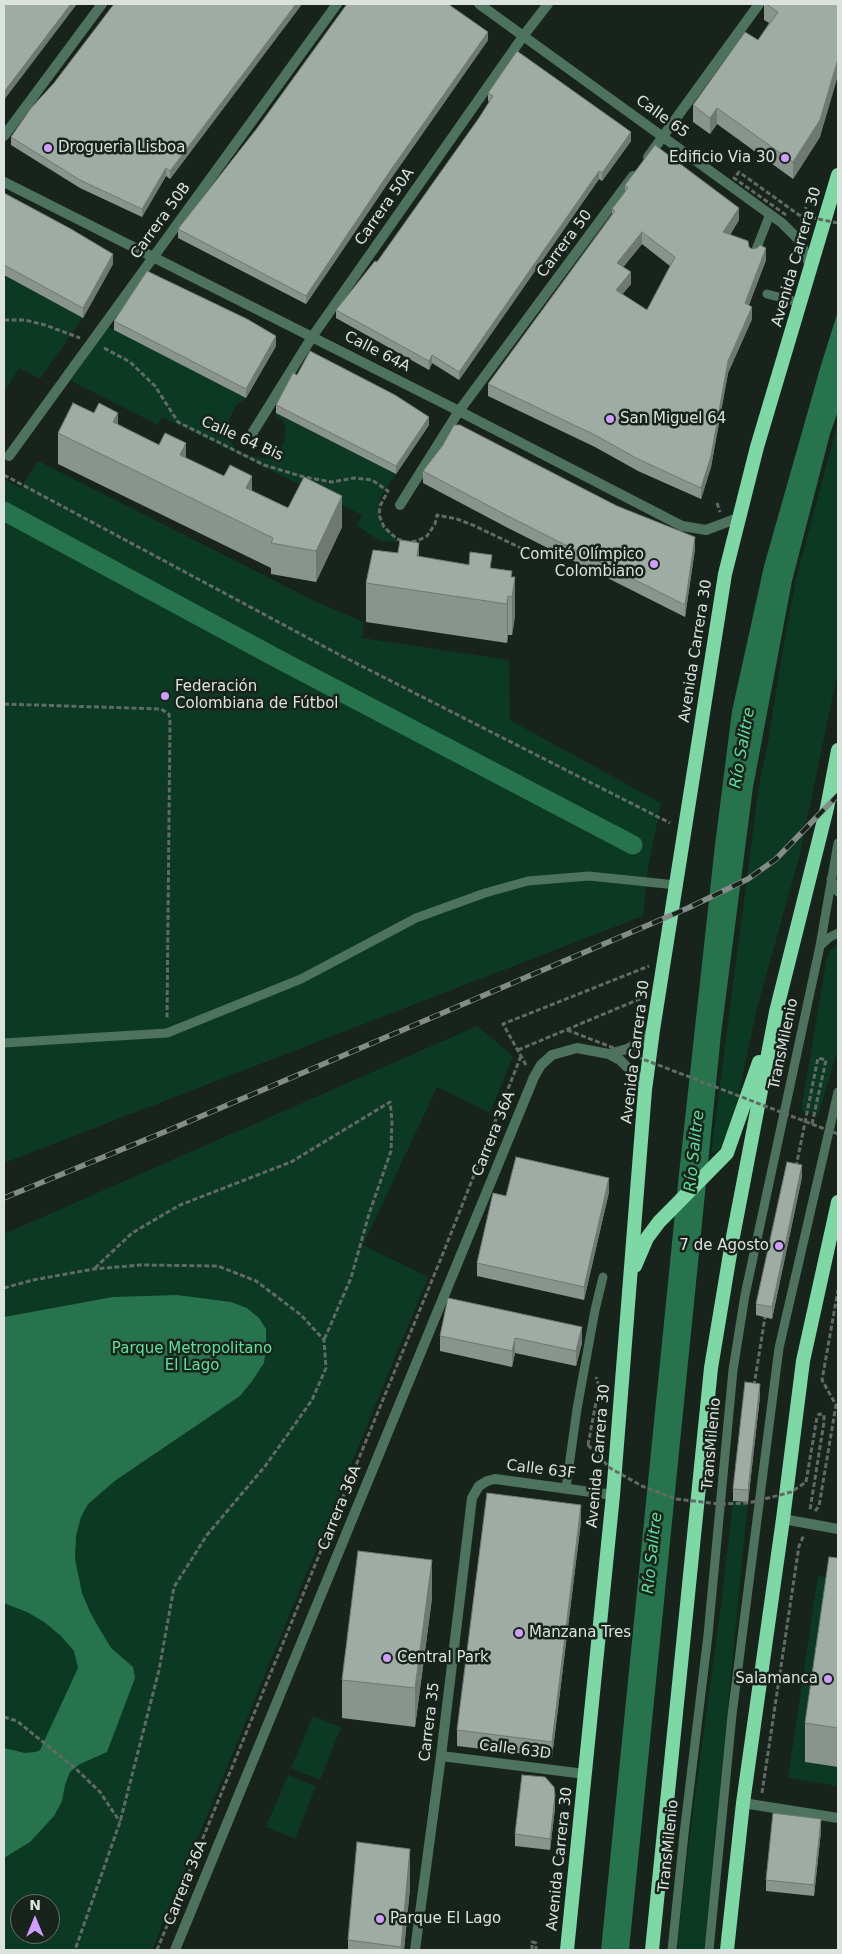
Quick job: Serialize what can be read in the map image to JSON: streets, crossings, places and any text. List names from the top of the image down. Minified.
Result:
{"streets":{"highway":["Avenida Carrera 30"],"street":["Calle 65","Carrera 50A","Carrera 50B","Carrera 50","Calle 64A","Carrera 36A","Calle 63F","Carrera 35","Calle 63D"],"lane":["TransMilenio"],"path":["Calle 64 Bis"]},"crossings":[["Calle 65","Carrera 50A"],["Calle 65","Carrera 50"],["Calle 65","Avenida Carrera 30"],["Carrera 50A","Calle 64A"],["Carrera 50B","Calle 64A"],["Carrera 50B","Calle 64 Bis"],["Carrera 50","Calle 64A"],["Avenida Carrera 30","Calle 64A"],["Avenida Carrera 30","Calle 63F"],["Avenida Carrera 30","Calle 63D"],["Calle 63F","Carrera 35"],["Carrera 35","Calle 63D"]],"water":["Río Salitre"],"parks":["Parque Metropolitano El Lago"],"places":["Drogueria Lisboa","Edificio Via 30","San Miguel 64","Comité Olímpico Colombiano","Federación Colombiana de Fútbol","7 de Agosto","Manzana Tres","Central Park","Salamanca","Parque El Lago"],"north":"top"}
